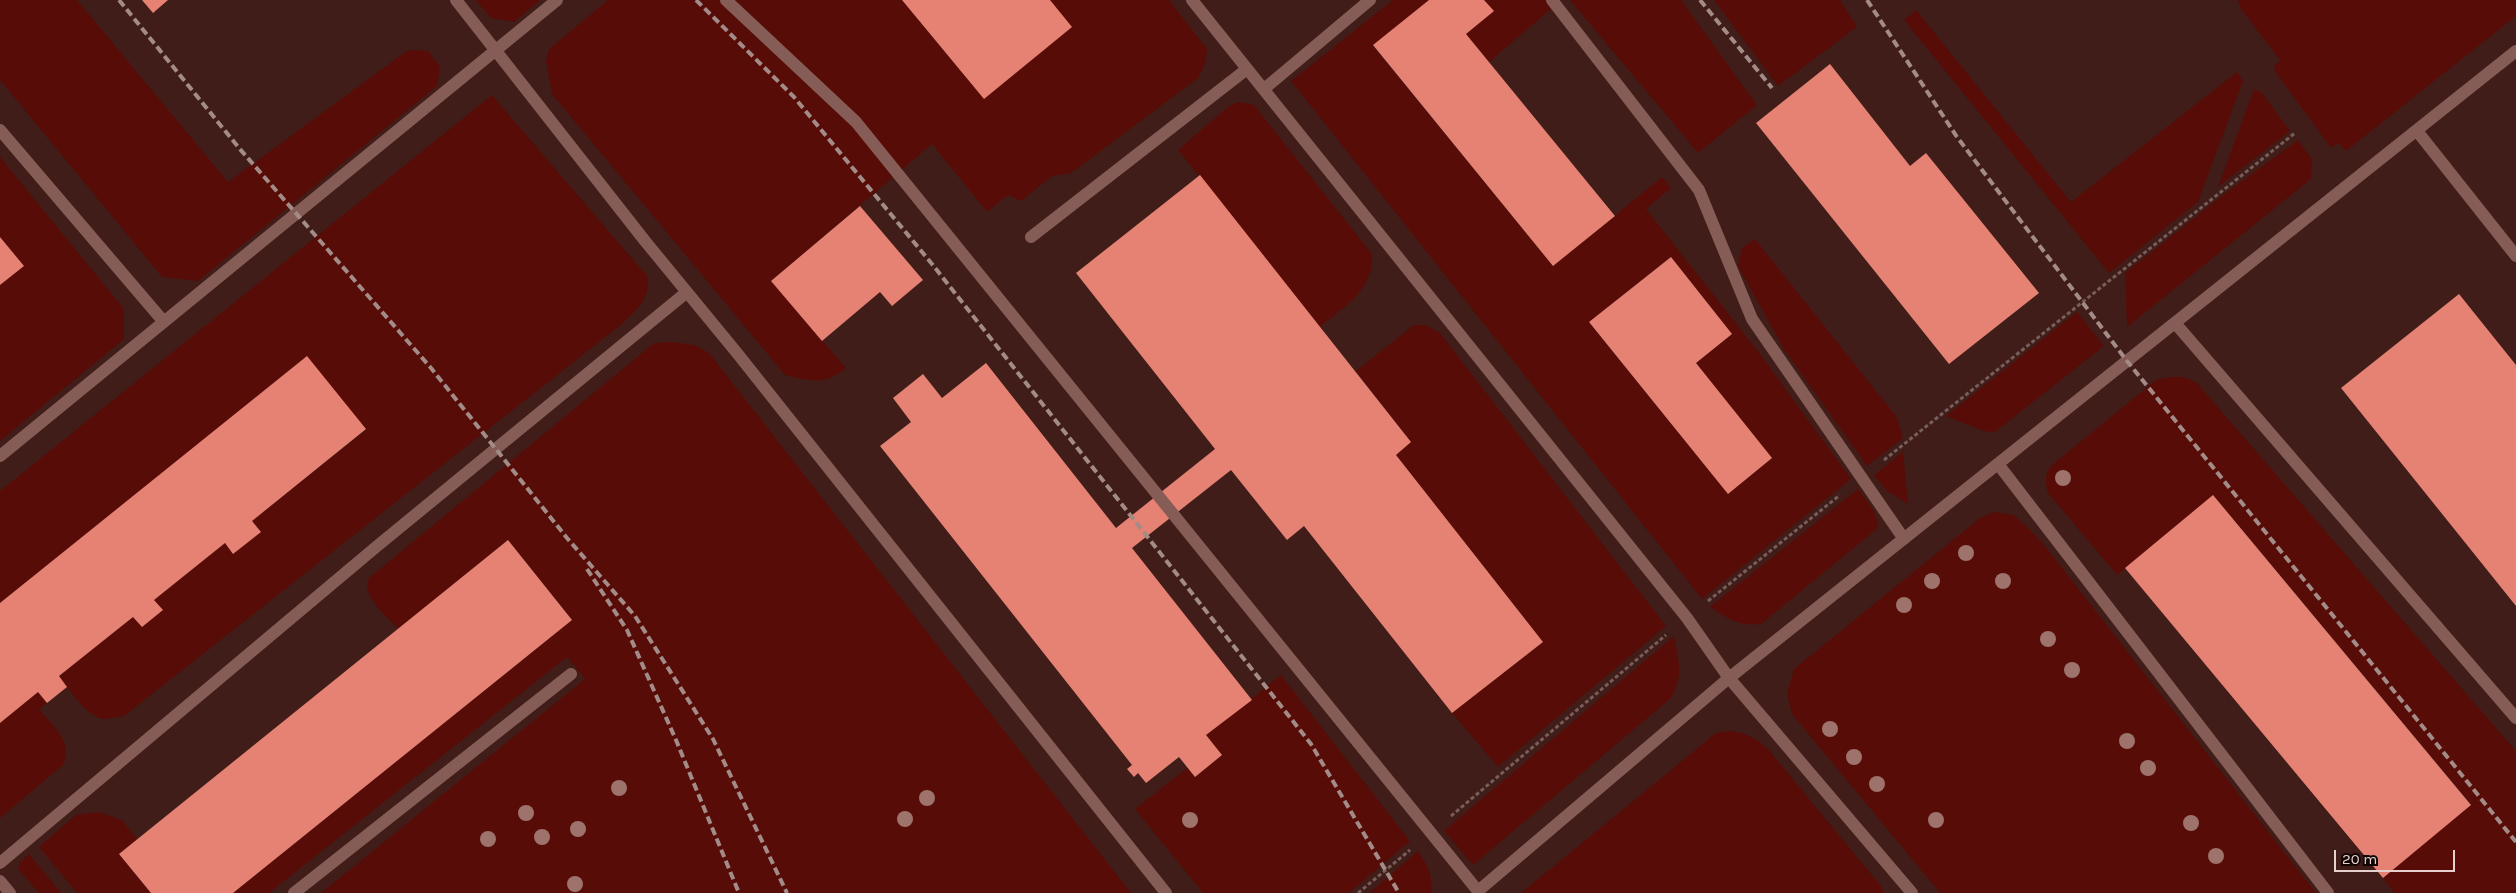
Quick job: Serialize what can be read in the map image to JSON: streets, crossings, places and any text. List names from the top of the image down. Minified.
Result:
{"scale_bar":"20 m"}
